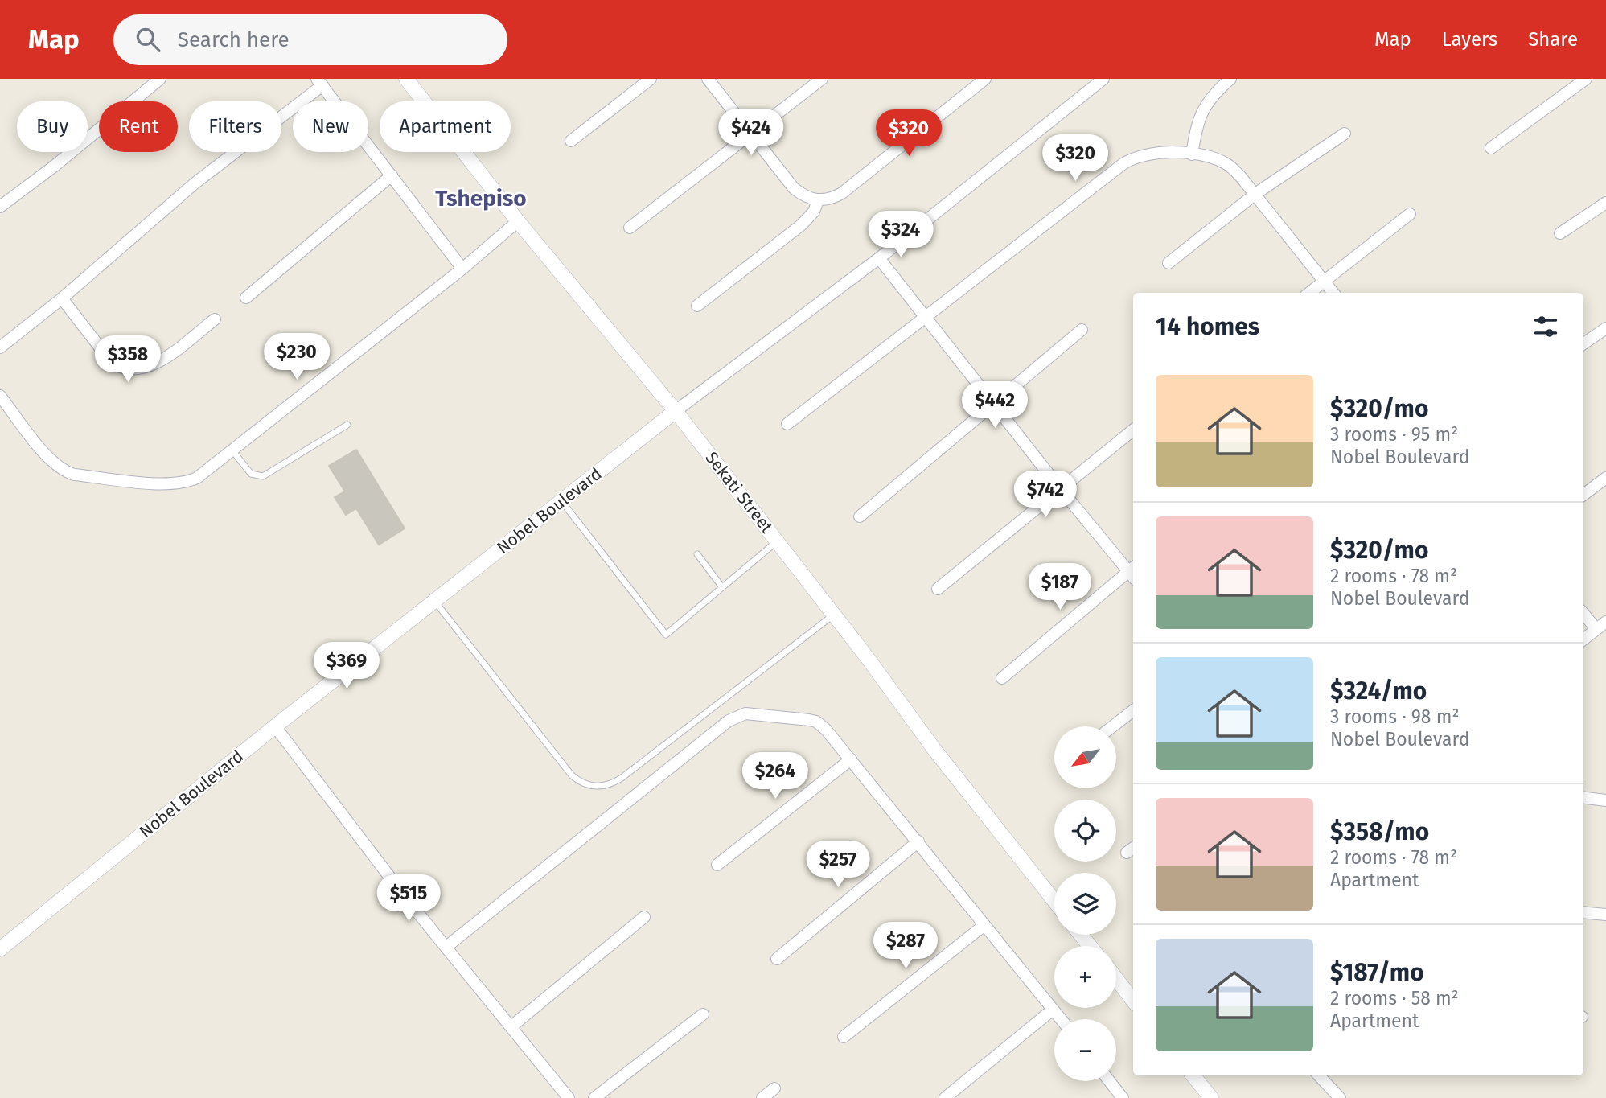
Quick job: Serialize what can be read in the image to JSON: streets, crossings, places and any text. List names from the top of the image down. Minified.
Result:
{"streets":{"street":["Sekati Street","Nobel Boulevard"]},"crossings":[["Sekati Street","Nobel Boulevard"]],"districts":["Tshepiso"],"north":"bottom left","page":{"header":"Map","search":"Search here","nav":["Map","Layers","Share"],"chip":["Buy","Rent","Filters","New","Apartment"],"price":["$424","$320","$320","$324","$230","$358","$442","$742","$187","$369","$264","$257","$515","$287"],"heading":"14 homes","list":[{"name":"$320/mo","note":"3 rooms · 95 m² · Nobel Boulevard"},{"name":"$320/mo","note":"2 rooms · 78 m² · Nobel Boulevard"},{"name":"$324/mo","note":"3 rooms · 98 m² · Nobel Boulevard"},{"name":"$358/mo","note":"2 rooms · 78 m² · Apartment"},{"name":"$187/mo","note":"2 rooms · 58 m² · Apartment"}],"map_buttons":["+","−"]}}
